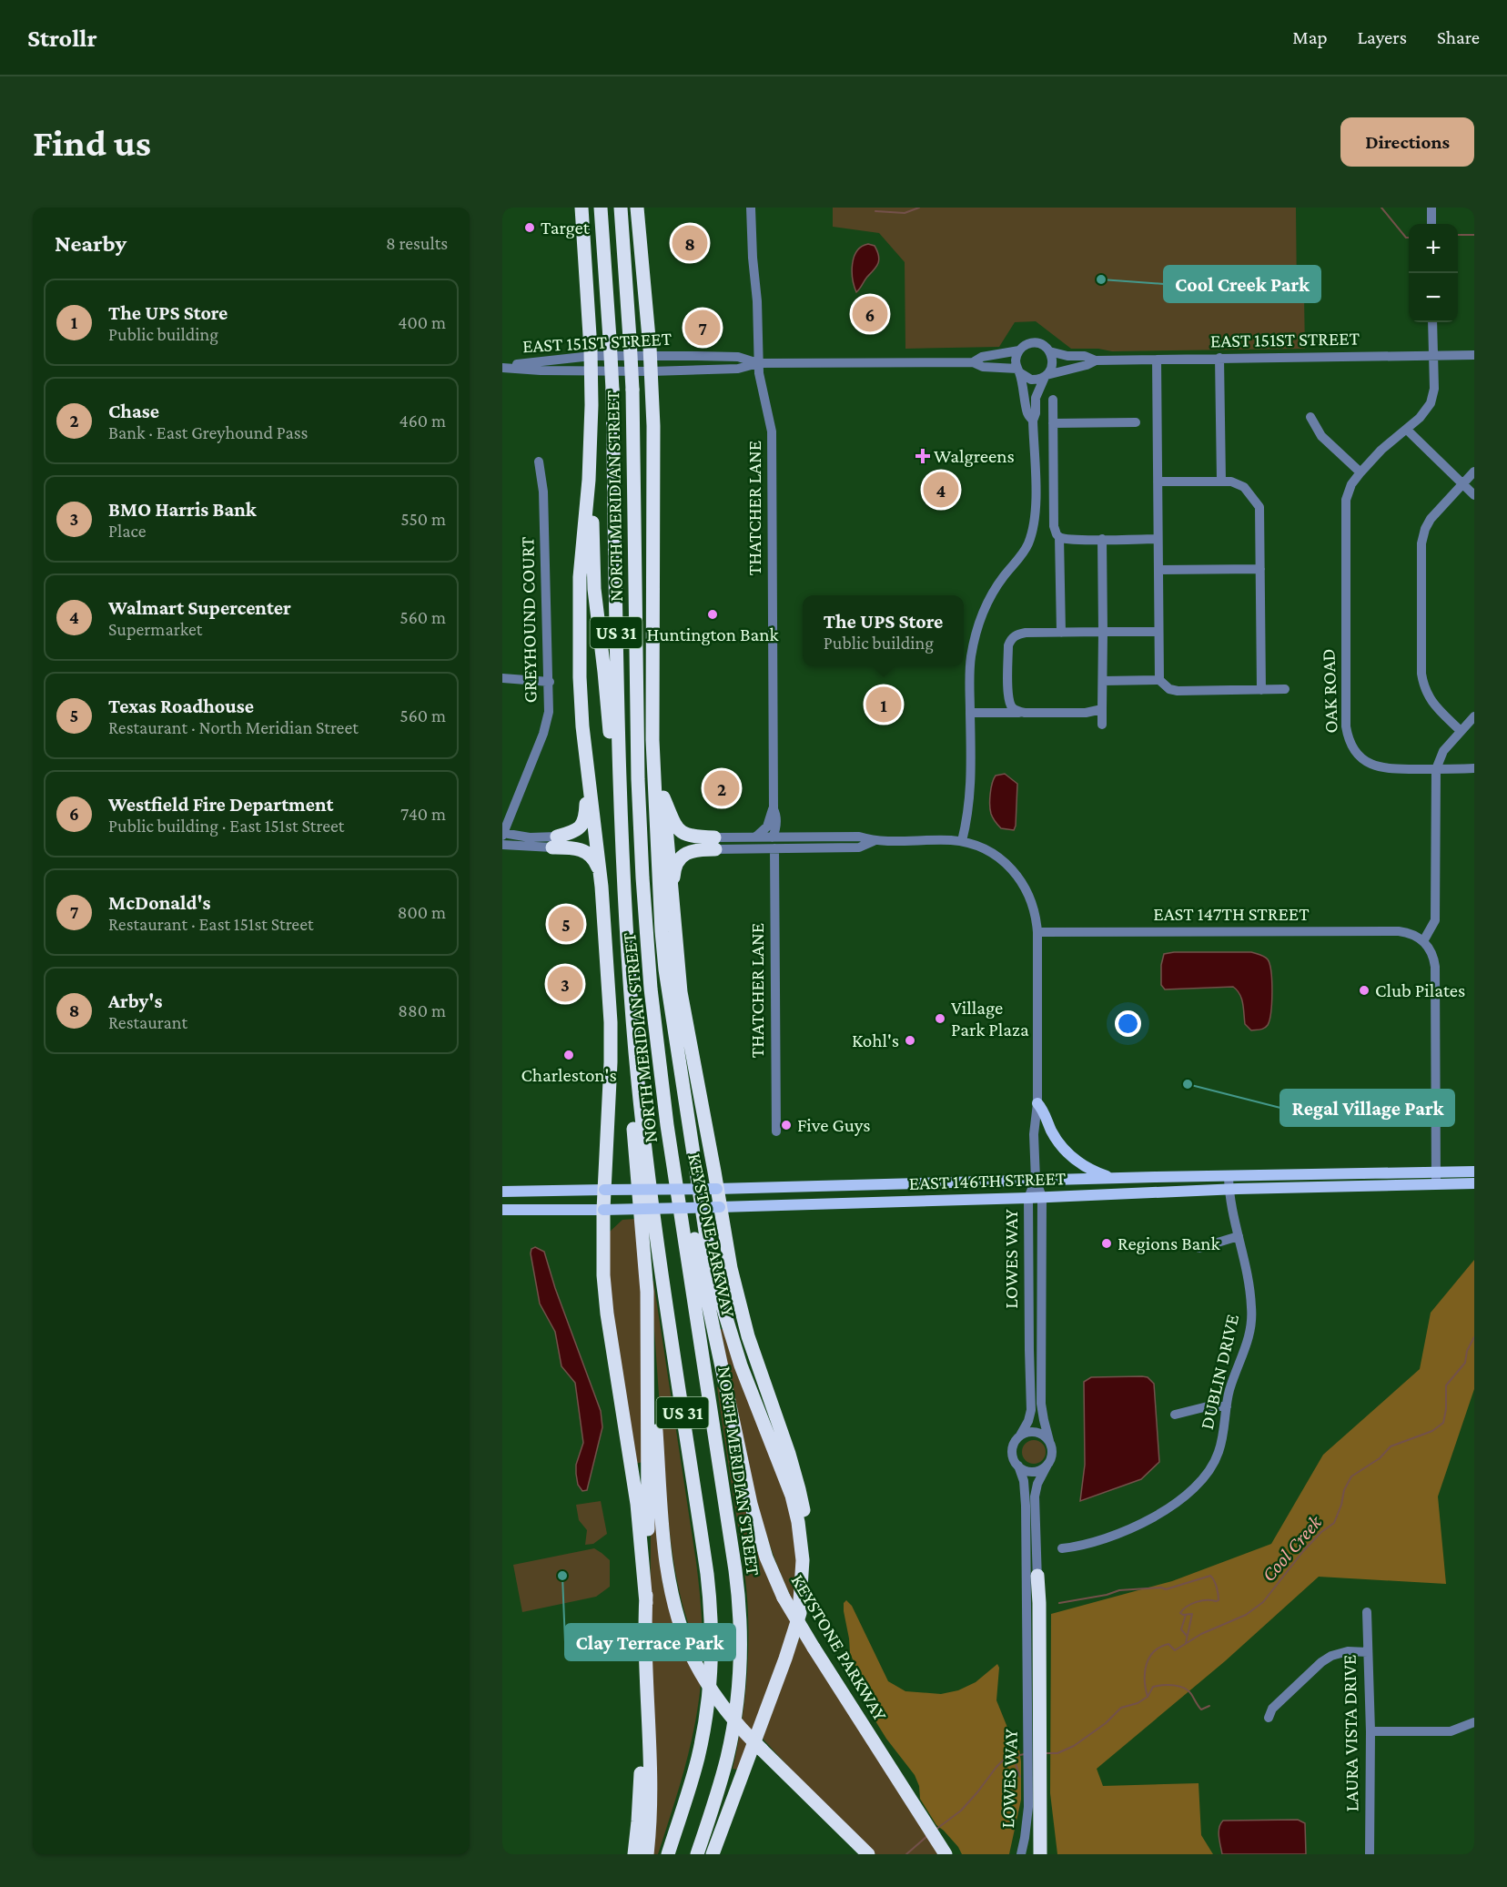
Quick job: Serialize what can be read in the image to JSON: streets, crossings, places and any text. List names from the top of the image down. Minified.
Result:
{"streets":{"highway":["NORTH MERIDIAN STREET","US 31","KEYSTONE PARKWAY"],"main road":["EAST 146TH STREET"],"street":["EAST 151ST STREET","THATCHER LANE","GREYHOUND COURT","OAK ROAD","EAST 147TH STREET","LOWES WAY","DUBLIN DRIVE","LAURA VISTA DRIVE"]},"crossings":[["EAST 151ST STREET","THATCHER LANE"],["EAST 151ST STREET","OAK ROAD"],["NORTH MERIDIAN STREET","KEYSTONE PARKWAY"],["EAST 146TH STREET","LOWES WAY"],["EAST 146TH STREET","DUBLIN DRIVE"]],"water":["Cool Creek"],"places":{"other":["Target","Cool Creek Park","Huntington Bank","Club Pilates","Village Park Plaza","Kohl's","Charleston's","Regal Village Park","Five Guys","Regions Bank","Clay Terrace Park"],"health":["Walgreens"]},"page":{"header":"Strollr","nav":["Map","Layers","Share"],"buttons":"Directions","title":"Find us","heading":["Nearby","8 results"],"pins":["8","6","7","4","1","2","5","3"],"map_buttons":["+","−"],"list":[{"mark":"1","name":"The UPS Store","note":"Public building","value":"400 m"},{"mark":"2","name":"Chase","note":"Bank · East Greyhound Pass","value":"460 m"},{"mark":"3","name":"BMO Harris Bank","note":"Place","value":"550 m"},{"mark":"4","name":"Walmart Supercenter","note":"Supermarket","value":"560 m"},{"mark":"5","name":"Texas Roadhouse","note":"Restaurant · North Meridian Street","value":"560 m"},{"mark":"6","name":"Westfield Fire Department","note":"Public building · East 151st Street","value":"740 m"},{"mark":"7","name":"McDonald's","note":"Restaurant · East 151st Street","value":"800 m"},{"mark":"8","name":"Arby's","note":"Restaurant","value":"880 m"}],"popup":["The UPS Store","Public building"]}}
